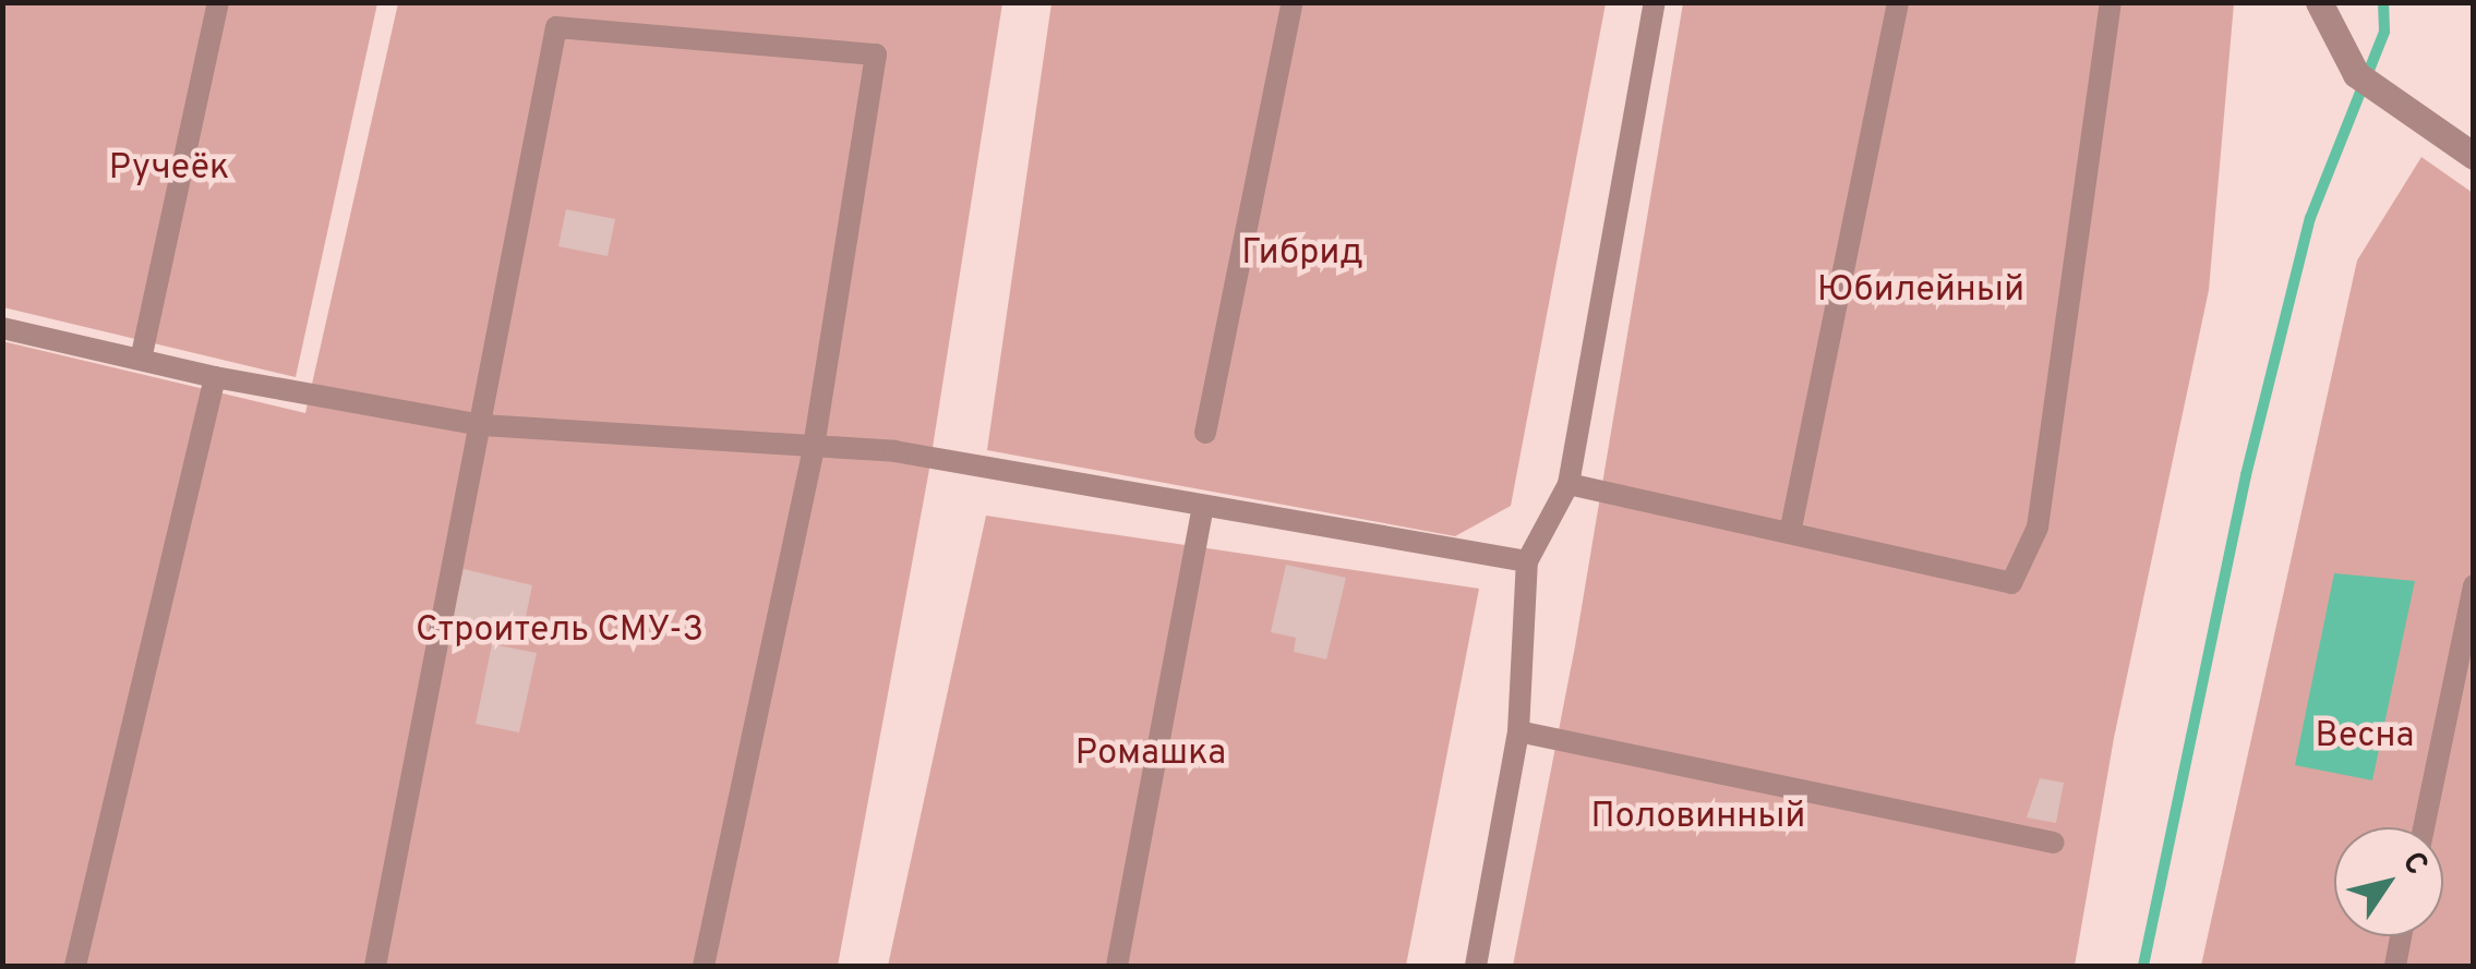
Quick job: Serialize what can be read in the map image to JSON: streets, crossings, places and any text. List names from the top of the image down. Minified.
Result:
{"parks":["Ручеёк","Гибрид","Юбилейный","Строитель СМУ-3","Весна","Ромашка","Половинный"],"north":"top right"}
